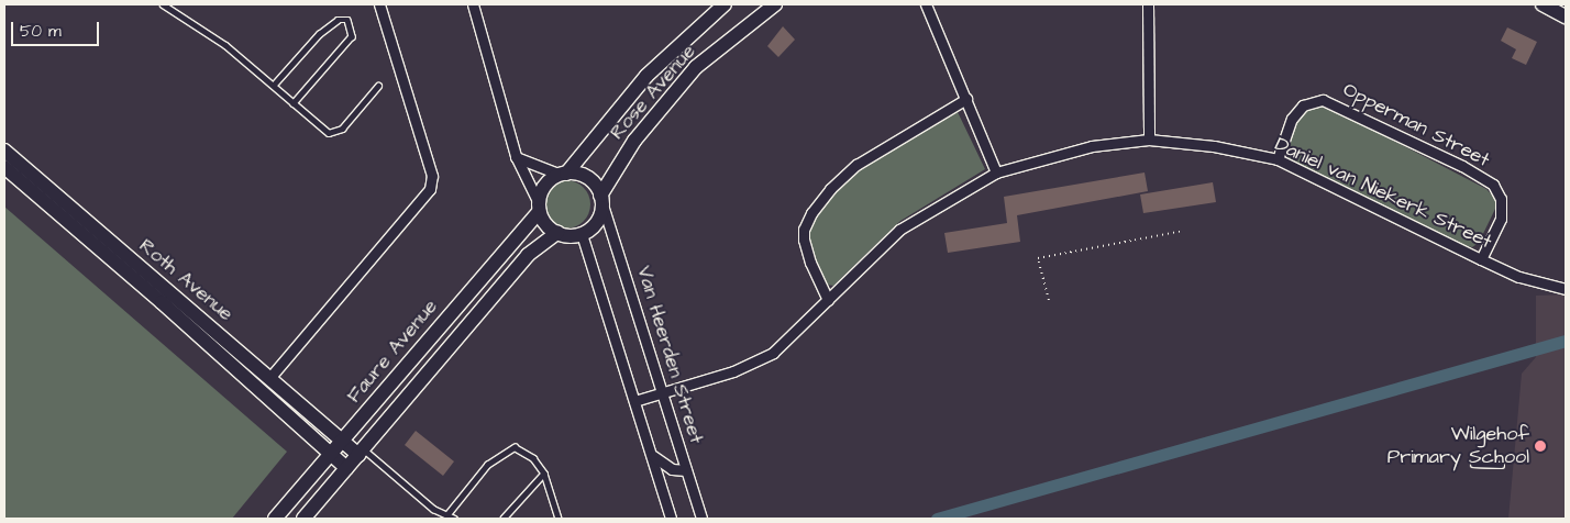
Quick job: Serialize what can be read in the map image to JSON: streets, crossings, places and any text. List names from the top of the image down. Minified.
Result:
{"streets":{"street":["Rose Avenue","Opperman Street","Daniel van Niekerk Street","Roth Avenue","Faure Avenue","Van Heerden Street"]},"crossings":[["Rose Avenue","Faure Avenue"],["Rose Avenue","Van Heerden Street"],["Opperman Street","Daniel van Niekerk Street"],["Daniel van Niekerk Street","Van Heerden Street"],["Roth Avenue","Faure Avenue"],["Faure Avenue","Van Heerden Street"]],"places":["Wilgehof Primary School"],"scale_bar":"50 m"}
